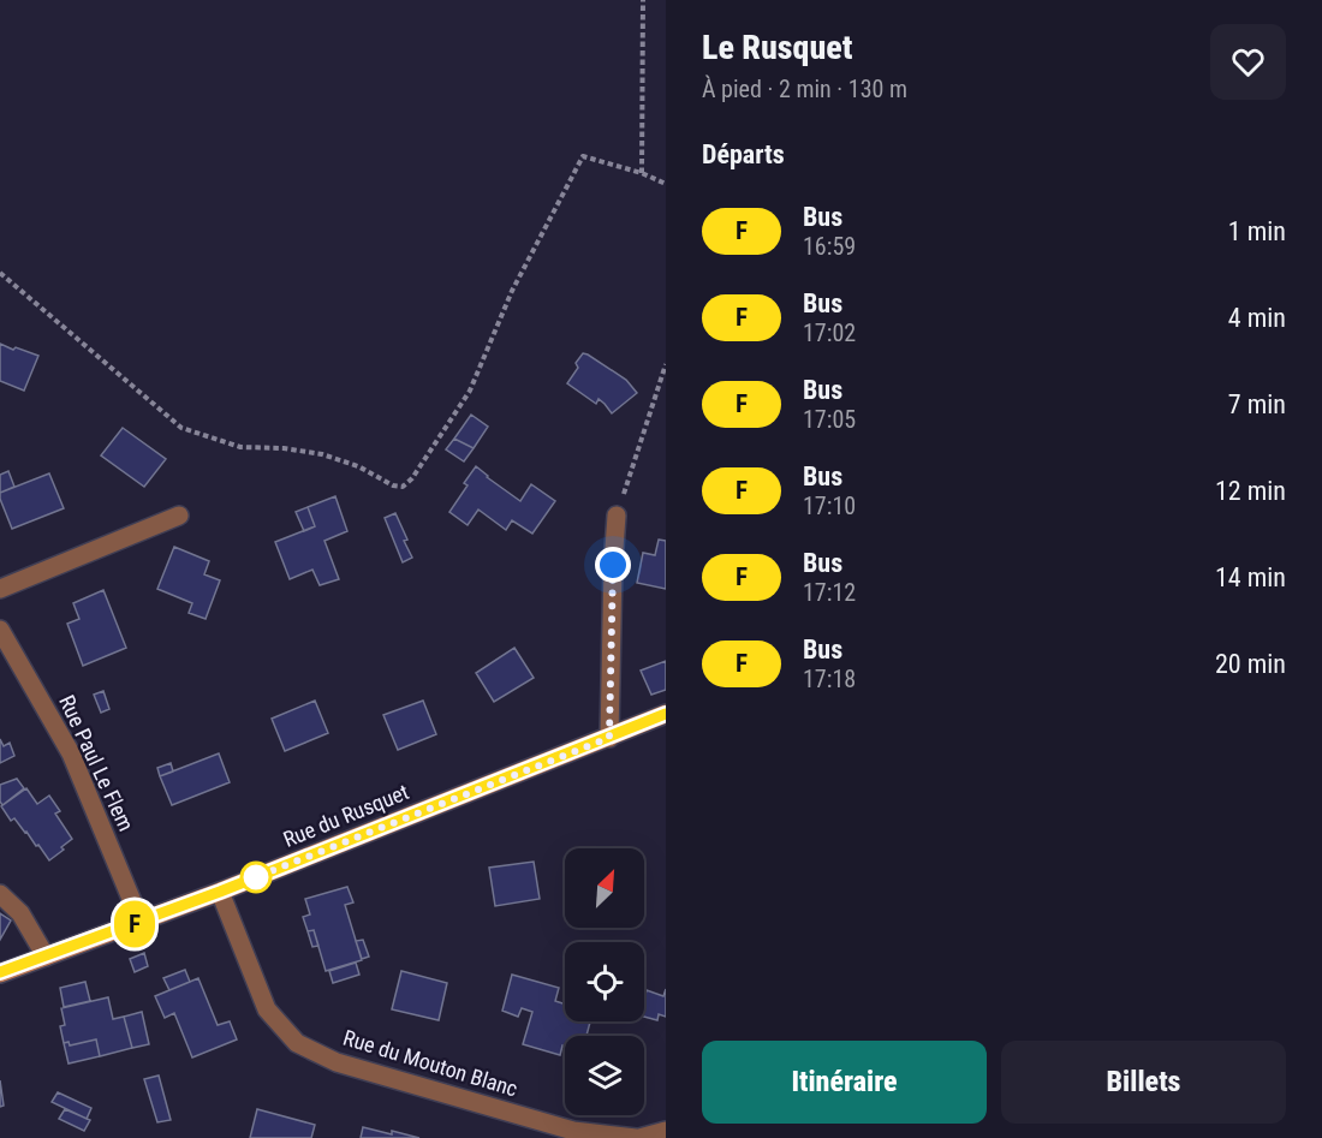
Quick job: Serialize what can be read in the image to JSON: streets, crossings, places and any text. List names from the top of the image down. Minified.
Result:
{"streets":{"street":["Rue Paul Le Flem","Rue du Rusquet","Rue du Mouton Blanc"]},"crossings":[["Rue Paul Le Flem","Rue du Rusquet"],["Rue du Rusquet","Rue du Mouton Blanc"]],"lines":["bus line F"],"north":"top right","page":{"on_map":"F","heading":[["Le Rusquet","À pied · 2 min · 130 m"],"Départs"],"list":[{"mark":"F","name":"Bus","note":"16:59","value":"1 min"},{"mark":"F","name":"Bus","note":"17:02","value":"4 min"},{"mark":"F","name":"Bus","note":"17:05","value":"7 min"},{"mark":"F","name":"Bus","note":"17:10","value":"12 min"},{"mark":"F","name":"Bus","note":"17:12","value":"14 min"},{"mark":"F","name":"Bus","note":"17:18","value":"20 min"}],"buttons":["Itinéraire","Billets"]}}
